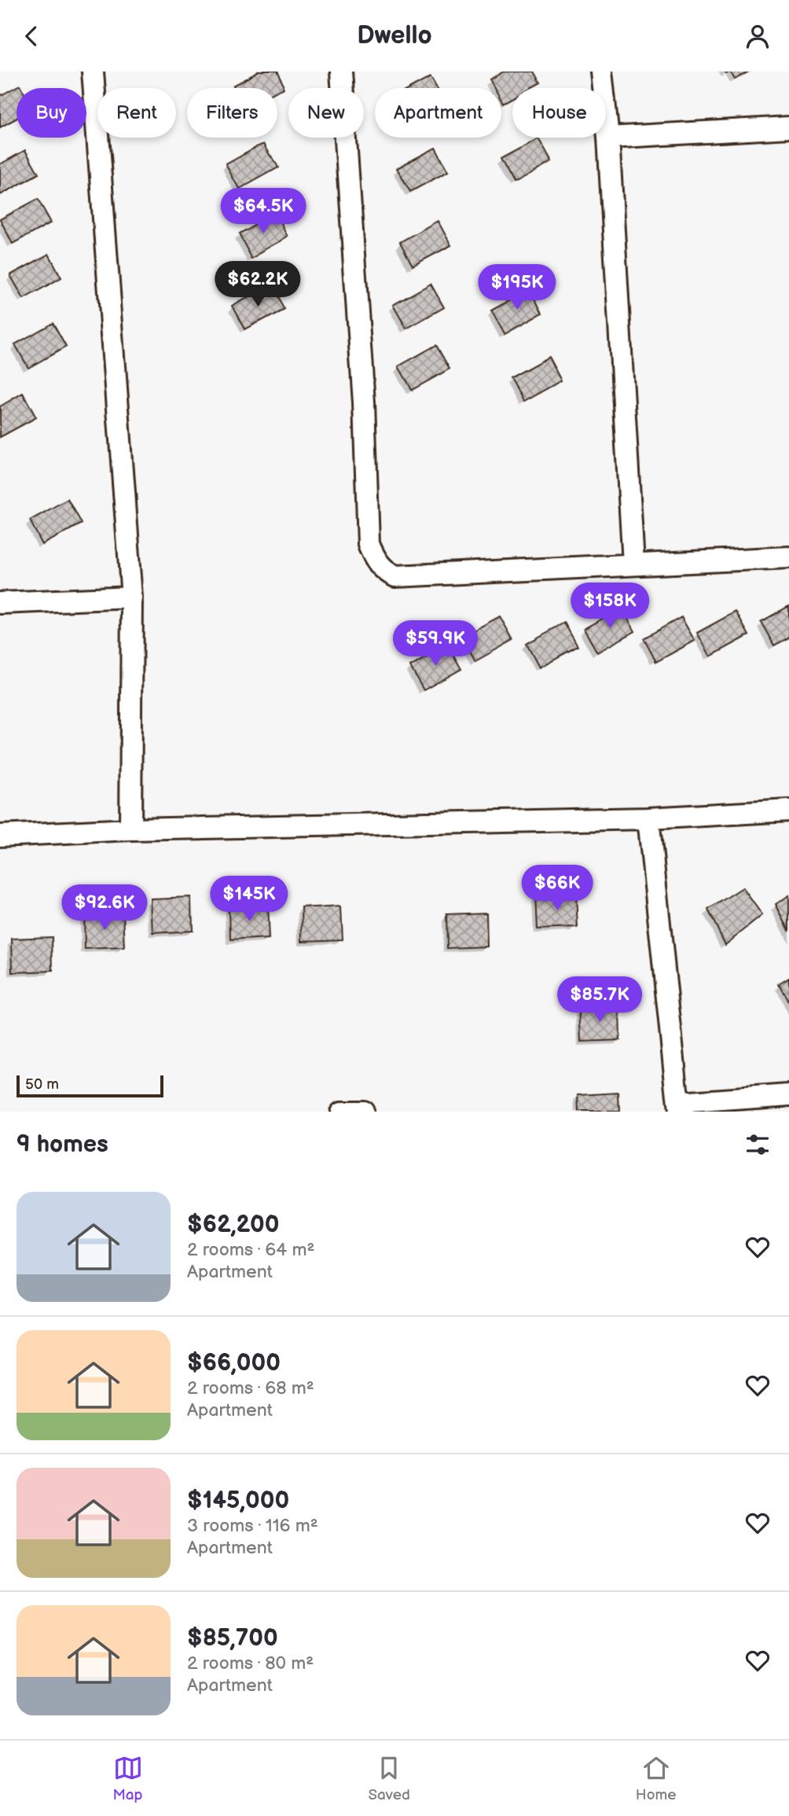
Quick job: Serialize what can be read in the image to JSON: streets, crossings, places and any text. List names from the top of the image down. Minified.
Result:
{"scale_bar":"50 m","page":{"header":"Dwello","chip":["Buy","Rent","Filters","New","Apartment","House"],"price":["$64.5K","$62.2K","$195K","$158K","$59.9K","$66K","$145K","$92.6K","$85.7K"],"scale":"50 m","heading":"9 homes","list":[{"name":"$62,200","note":"2 rooms · 64 m² · Apartment"},{"name":"$66,000","note":"2 rooms · 68 m² · Apartment"},{"name":"$145,000","note":"3 rooms · 116 m² · Apartment"},{"name":"$85,700","note":"2 rooms · 80 m² · Apartment"}],"tabs":["Map","Saved","Home"]}}
